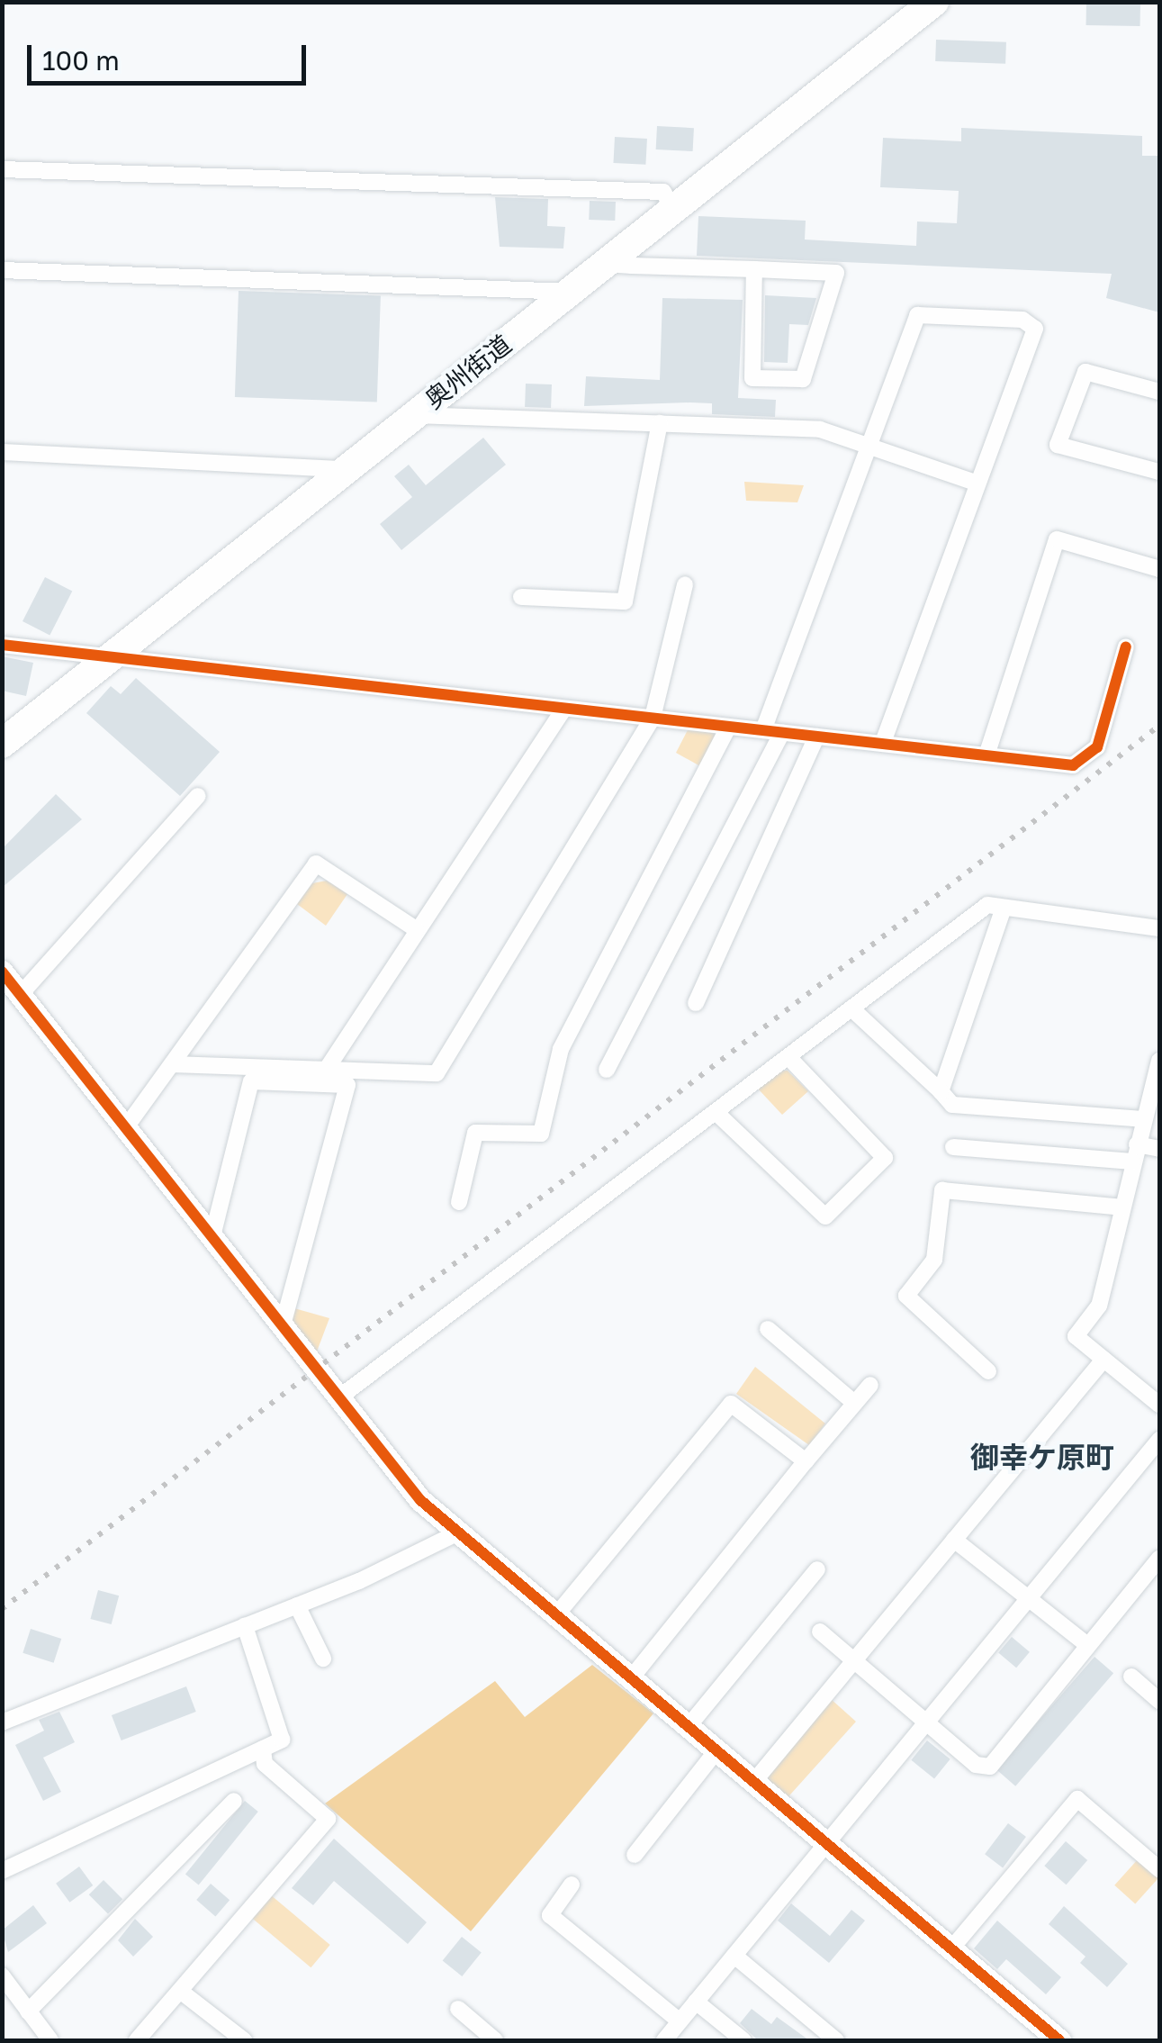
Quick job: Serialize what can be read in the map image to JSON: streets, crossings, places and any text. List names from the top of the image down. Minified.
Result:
{"streets":{"highway":["奥州街道"]},"districts":["御幸ケ原町"],"scale_bar":"100 m"}
